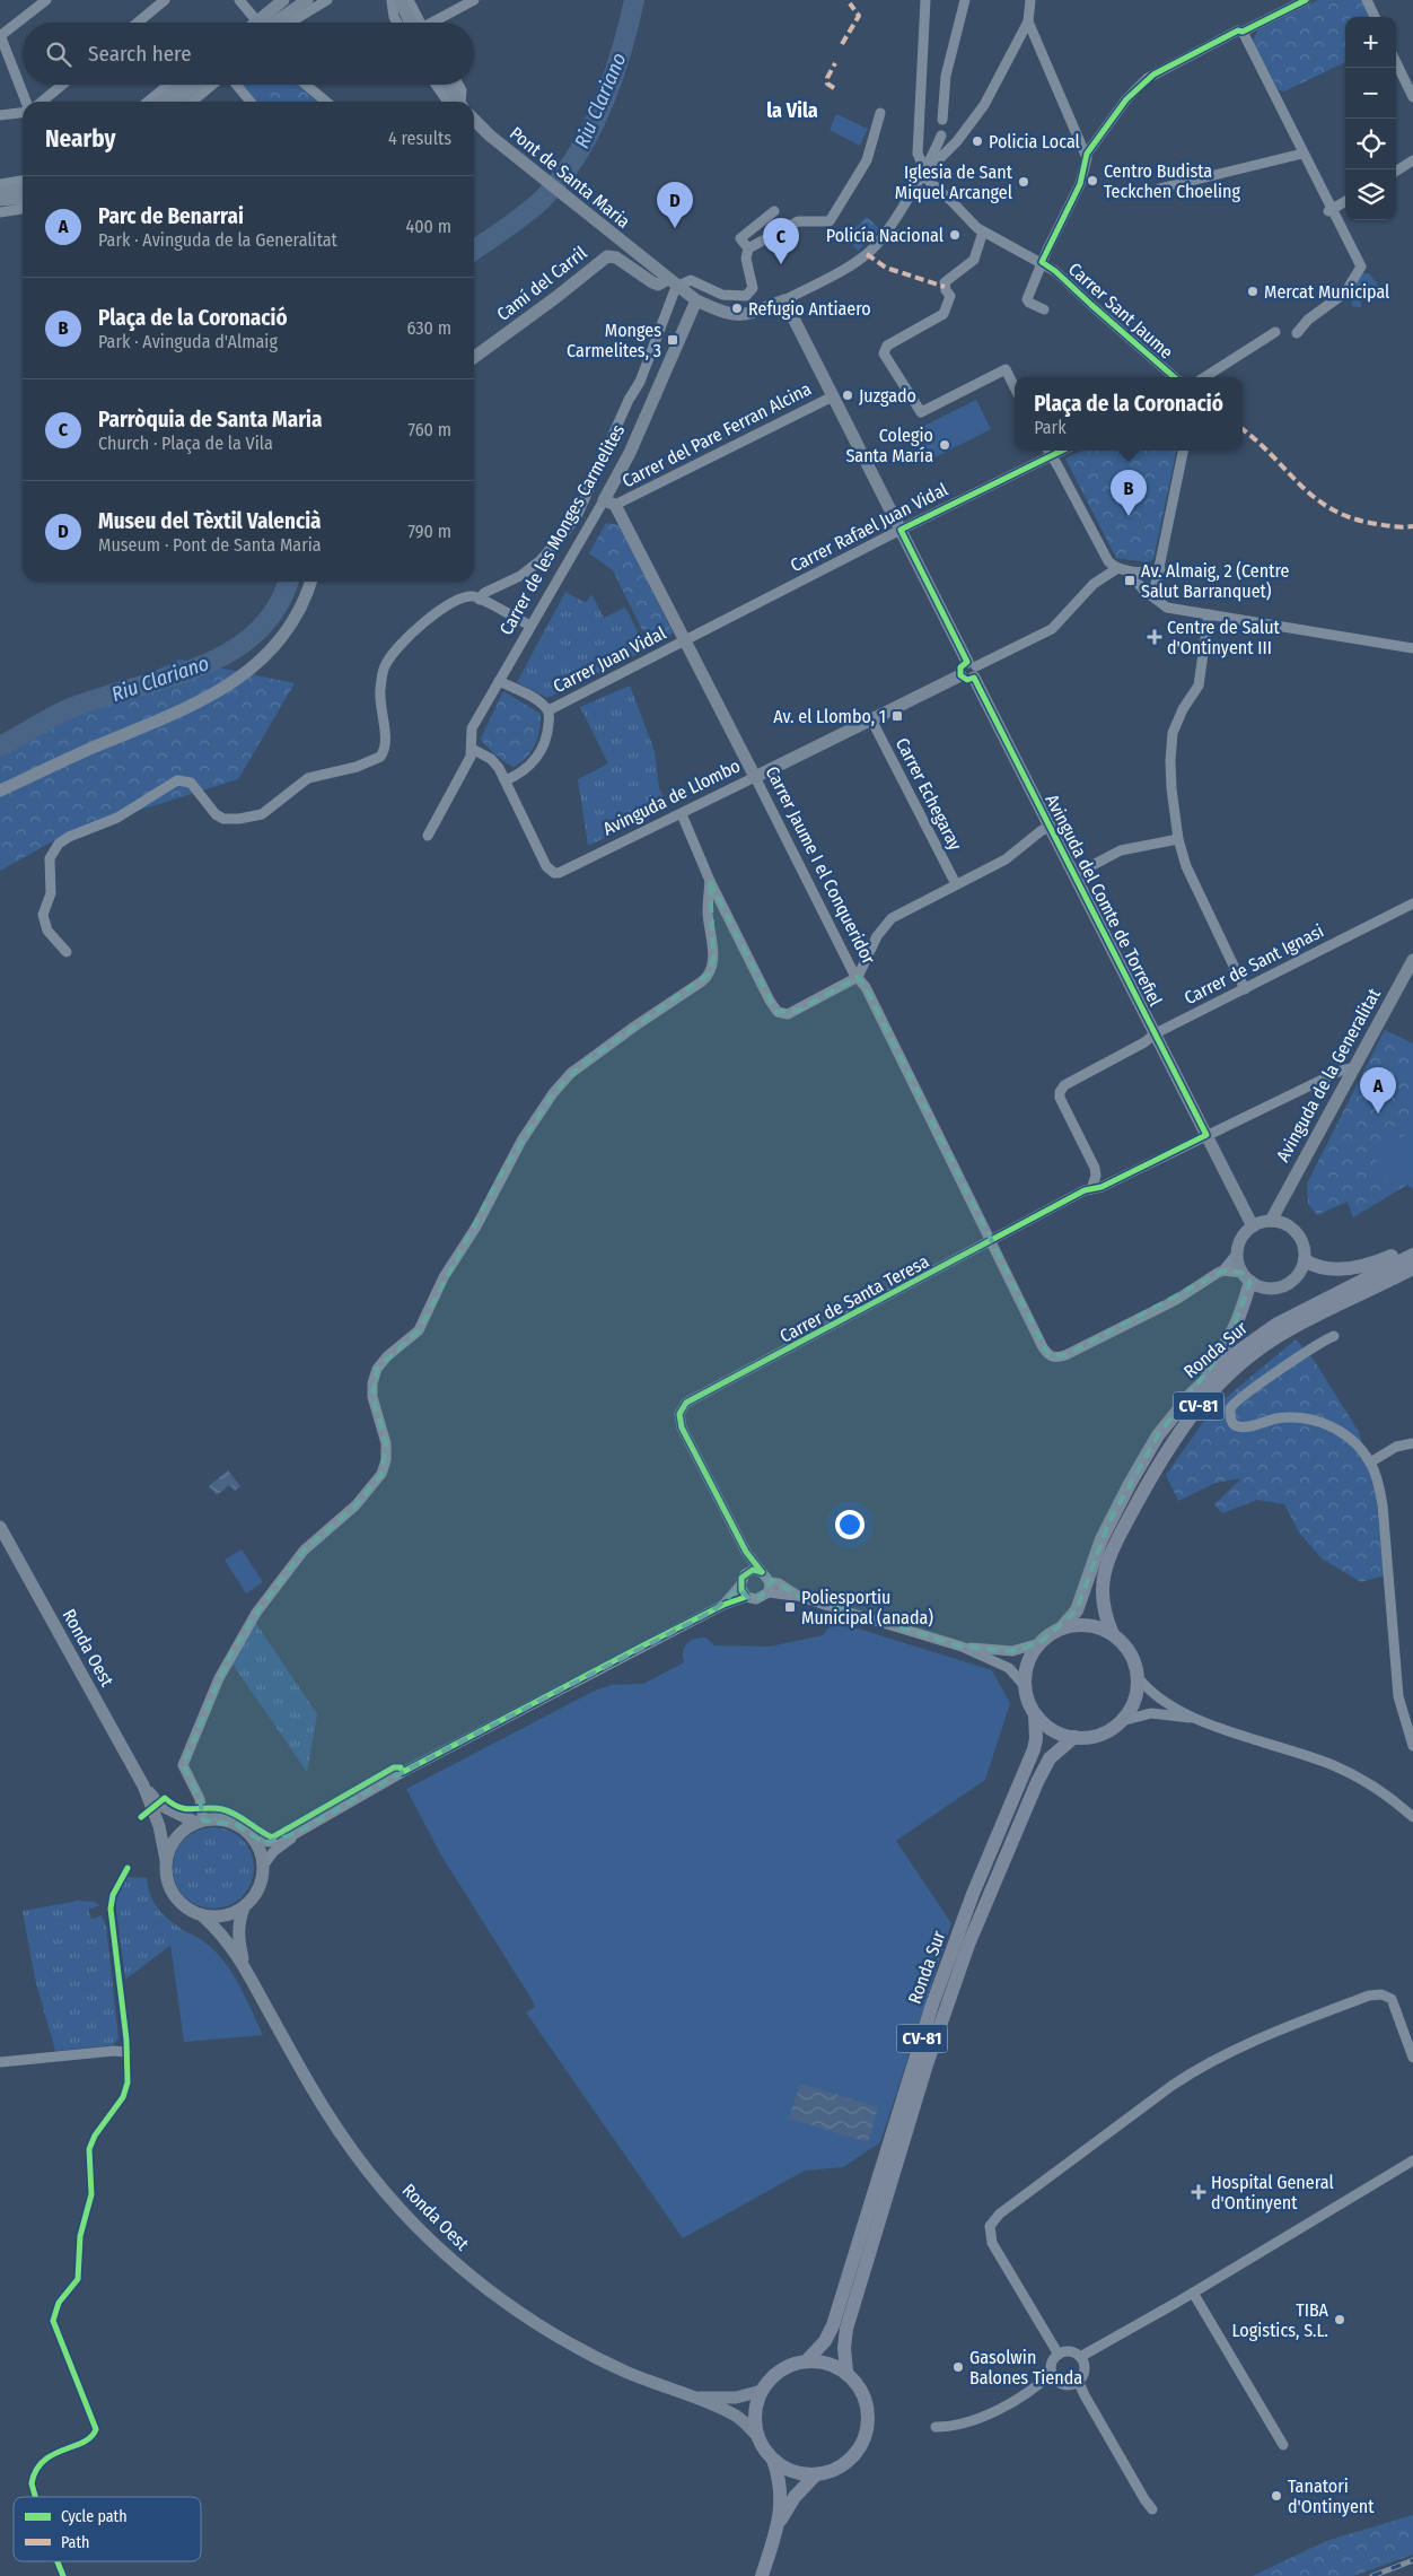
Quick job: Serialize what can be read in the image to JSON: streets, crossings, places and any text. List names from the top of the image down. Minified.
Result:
{"streets":{"main road":["Ronda Sur","CV-81"],"street":["Pont de Santa Maria","Camí del Carril","Carrer Sant Jaume","Carrer del Pare Ferran Alcina","Carrer Rafael Juan Vidal","Carrer de les Monges Carmelites","Carrer Juan Vidal","Carrer Echegaray","Avinguda de Llombo","Carrer Jaume I el Conqueridor","Avinguda del Comte de Torrefiel","Carrer de Sant Ignasi","Avinguda de la Generalitat","Carrer de Santa Teresa","Ronda Oest"]},"crossings":[["Pont de Santa Maria","Camí del Carril"],["Pont de Santa Maria","Carrer de les Monges Carmelites"],["Pont de Santa Maria","Avinguda del Comte de Torrefiel"],["Camí del Carril","Carrer de les Monges Carmelites"],["Carrer del Pare Ferran Alcina","Carrer de les Monges Carmelites"],["Carrer del Pare Ferran Alcina","Carrer Jaume I el Conqueridor"],["Carrer del Pare Ferran Alcina","Avinguda del Comte de Torrefiel"],["Carrer Rafael Juan Vidal","Carrer Juan Vidal"],["Carrer Rafael Juan Vidal","Carrer Jaume I el Conqueridor"],["Carrer Rafael Juan Vidal","Avinguda del Comte de Torrefiel"],["Carrer de les Monges Carmelites","Avinguda de Llombo"],["Carrer de les Monges Carmelites","Carrer Jaume I el Conqueridor"],["Carrer Juan Vidal","Carrer Jaume I el Conqueridor"],["Carrer Echegaray","Avinguda de Llombo"],["Avinguda de Llombo","Carrer Jaume I el Conqueridor"],["Avinguda de Llombo","Avinguda del Comte de Torrefiel"],["Carrer Jaume I el Conqueridor","Carrer de Santa Teresa"],["Avinguda del Comte de Torrefiel","Carrer de Sant Ignasi"],["Avinguda del Comte de Torrefiel","Avinguda de la Generalitat"],["Avinguda del Comte de Torrefiel","Carrer de Santa Teresa"],["Carrer de Sant Ignasi","Carrer de Santa Teresa"],["Avinguda de la Generalitat","Carrer de Santa Teresa"],["Ronda Sur","CV-81"],["Ronda Sur","Ronda Oest"],["CV-81","Ronda Oest"]],"districts":["la Vila"],"water":["Riu Clariano"],"places":{"other":["Policia Local","Centro Budista Teckchen Choeling","Iglesia de Sant Miquel Arcangel","Policía Nacional","Mercat Municipal","Refugio Antiaero","Juzgado","Colegio Santa María","TIBA Logistics, S.L.","Gasolwin Balones Tienda","Tanatori d'Ontinyent"],"transit":["Monges Carmelites, 3","Av. Almaig, 2 (Centre Salut Barranquet)","Av. el Llombo, 1","Poliesportiu Municipal (anada)"],"health":["Centre de Salut d'Ontinyent III","Hospital General d'Ontinyent"]},"legend":["Cycle path","Path"],"page":{"map_buttons":["+","−"],"search":"Search here","heading":["Nearby","4 results"],"list":[{"mark":"A","name":"Parc de Benarrai","note":"Park · Avinguda de la Generalitat","value":"400 m"},{"mark":"B","name":"Plaça de la Coronació","note":"Park · Avinguda d'Almaig","value":"630 m"},{"mark":"C","name":"Parròquia de Santa Maria","note":"Church · Plaça de la Vila","value":"760 m"},{"mark":"D","name":"Museu del Tèxtil Valencià","note":"Museum · Pont de Santa Maria","value":"790 m"}],"pins":["D","C","B","A"],"popup":["Plaça de la Coronació","Park"]}}
